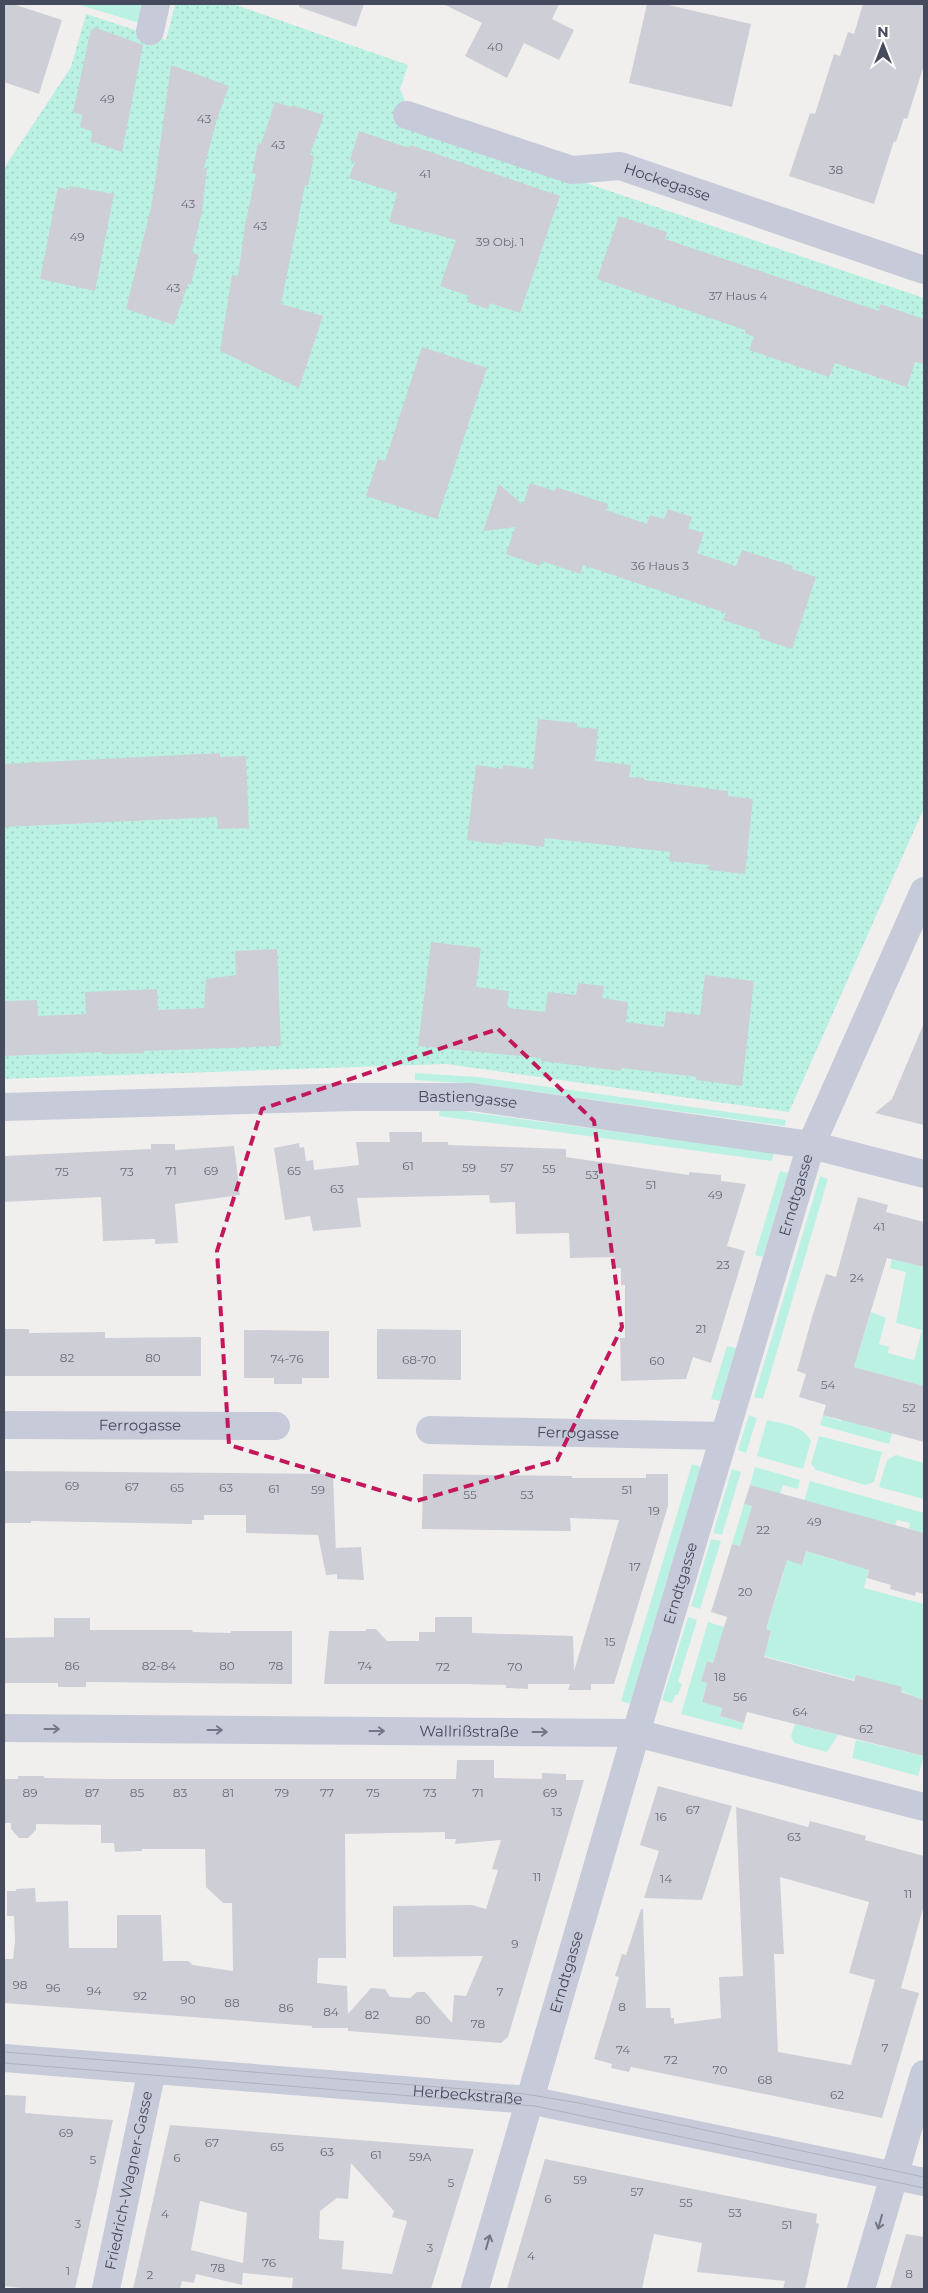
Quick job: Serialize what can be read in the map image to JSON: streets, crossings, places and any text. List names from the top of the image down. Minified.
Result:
{"streets":{"street":["Hockegasse","Bastiengasse","Erndtgasse","Ferrogasse","Wallrißstraße","Herbeckstraße","Friedrich-Wagner-Gasse"]},"crossings":[["Bastiengasse","Erndtgasse"],["Erndtgasse","Ferrogasse"],["Erndtgasse","Wallrißstraße"],["Erndtgasse","Herbeckstraße"],["Herbeckstraße","Friedrich-Wagner-Gasse"]],"one_way":["Wallrißstraße"],"house_numbers":["40","49","43","43","38","41","43","43","49","39 Obj. 1","43","37 Haus 4","36 Haus 3","61","59","57","55","71","69","65","75","73","53","51","63","49","41","23","24","21","82","80","74-76","68-70","60","54","52","69","67","65","63","61","59","51","55","53","19","49","22","17","20","15","86","82-84","80","78","74","72","70","18","56","64","62","89","87","85","83","81","79","77","75","73","71","69","67","13","16","63","11","14","11","9","98","96","94","7","92","90","88","8","86","84","82","80","78","7","74","72","70","68","62","69","67","65","63","61","59A","6","5","59","5","57","6","55","53","4","3","51","3","4","76","78","1","8","2"],"north":"top"}
